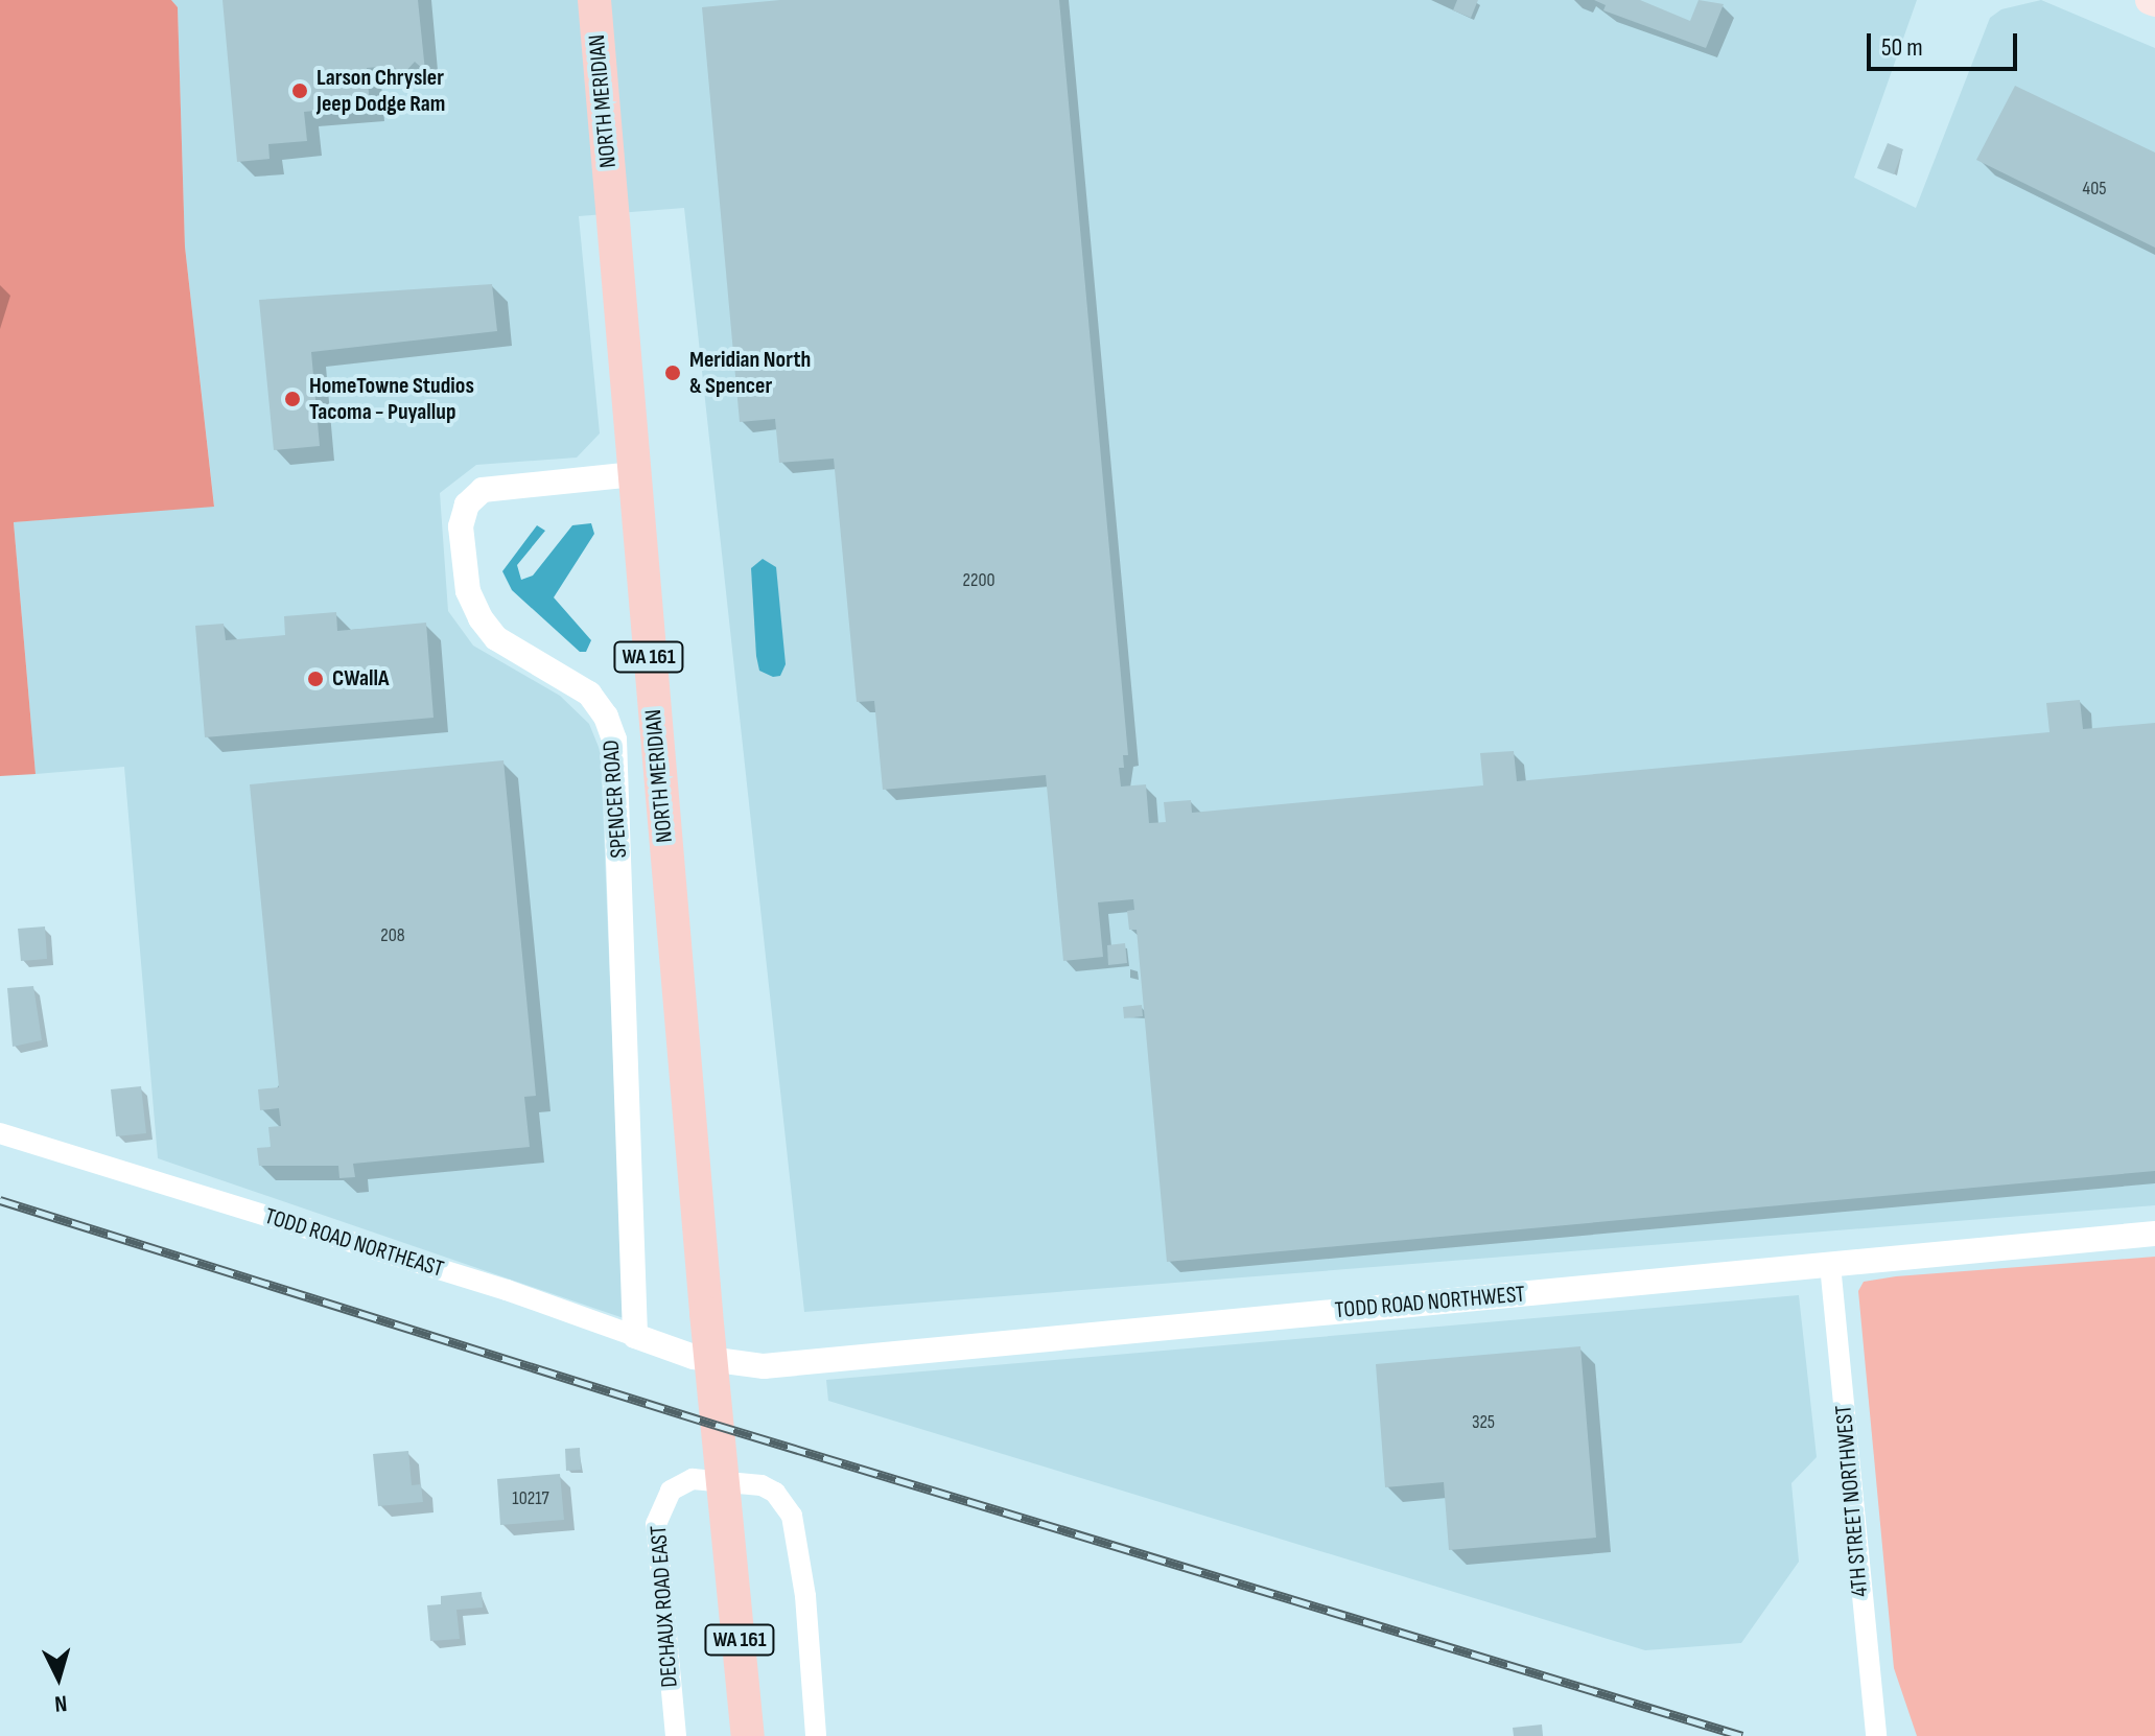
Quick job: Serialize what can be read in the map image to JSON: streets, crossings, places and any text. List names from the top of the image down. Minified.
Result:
{"streets":{"main road":["NORTH MERIDIAN","WA 161"],"street":["SPENCER ROAD","TODD ROAD NORTHEAST","TODD ROAD NORTHWEST","4TH STREET NORTHWEST","DECHAUX ROAD EAST"]},"crossings":[["NORTH MERIDIAN","SPENCER ROAD"],["SPENCER ROAD","TODD ROAD NORTHEAST"],["TODD ROAD NORTHEAST","TODD ROAD NORTHWEST"],["TODD ROAD NORTHWEST","4TH STREET NORTHWEST"]],"places":["Larson Chrysler Jeep Dodge Ram","Meridian North & Spencer","HomeTowne Studios Tacoma - Puyallup","CWallA"],"house_numbers":["405","2200","208","325","10217"],"scale_bar":"50 m","north":"bottom"}
